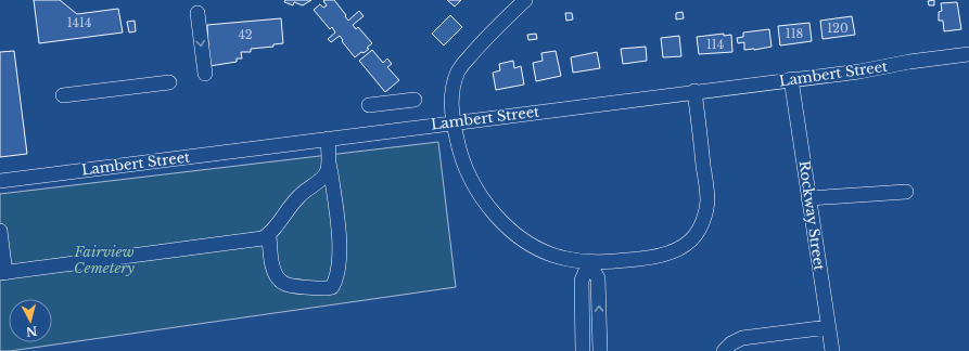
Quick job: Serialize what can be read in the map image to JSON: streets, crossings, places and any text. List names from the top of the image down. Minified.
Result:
{"streets":{"street":["Lambert Street","Rockway Street"]},"crossings":[["Lambert Street","Rockway Street"]],"parks":["Fairview Cemetery"],"house_numbers":["1414","120","118","42","114"],"north":"bottom"}
